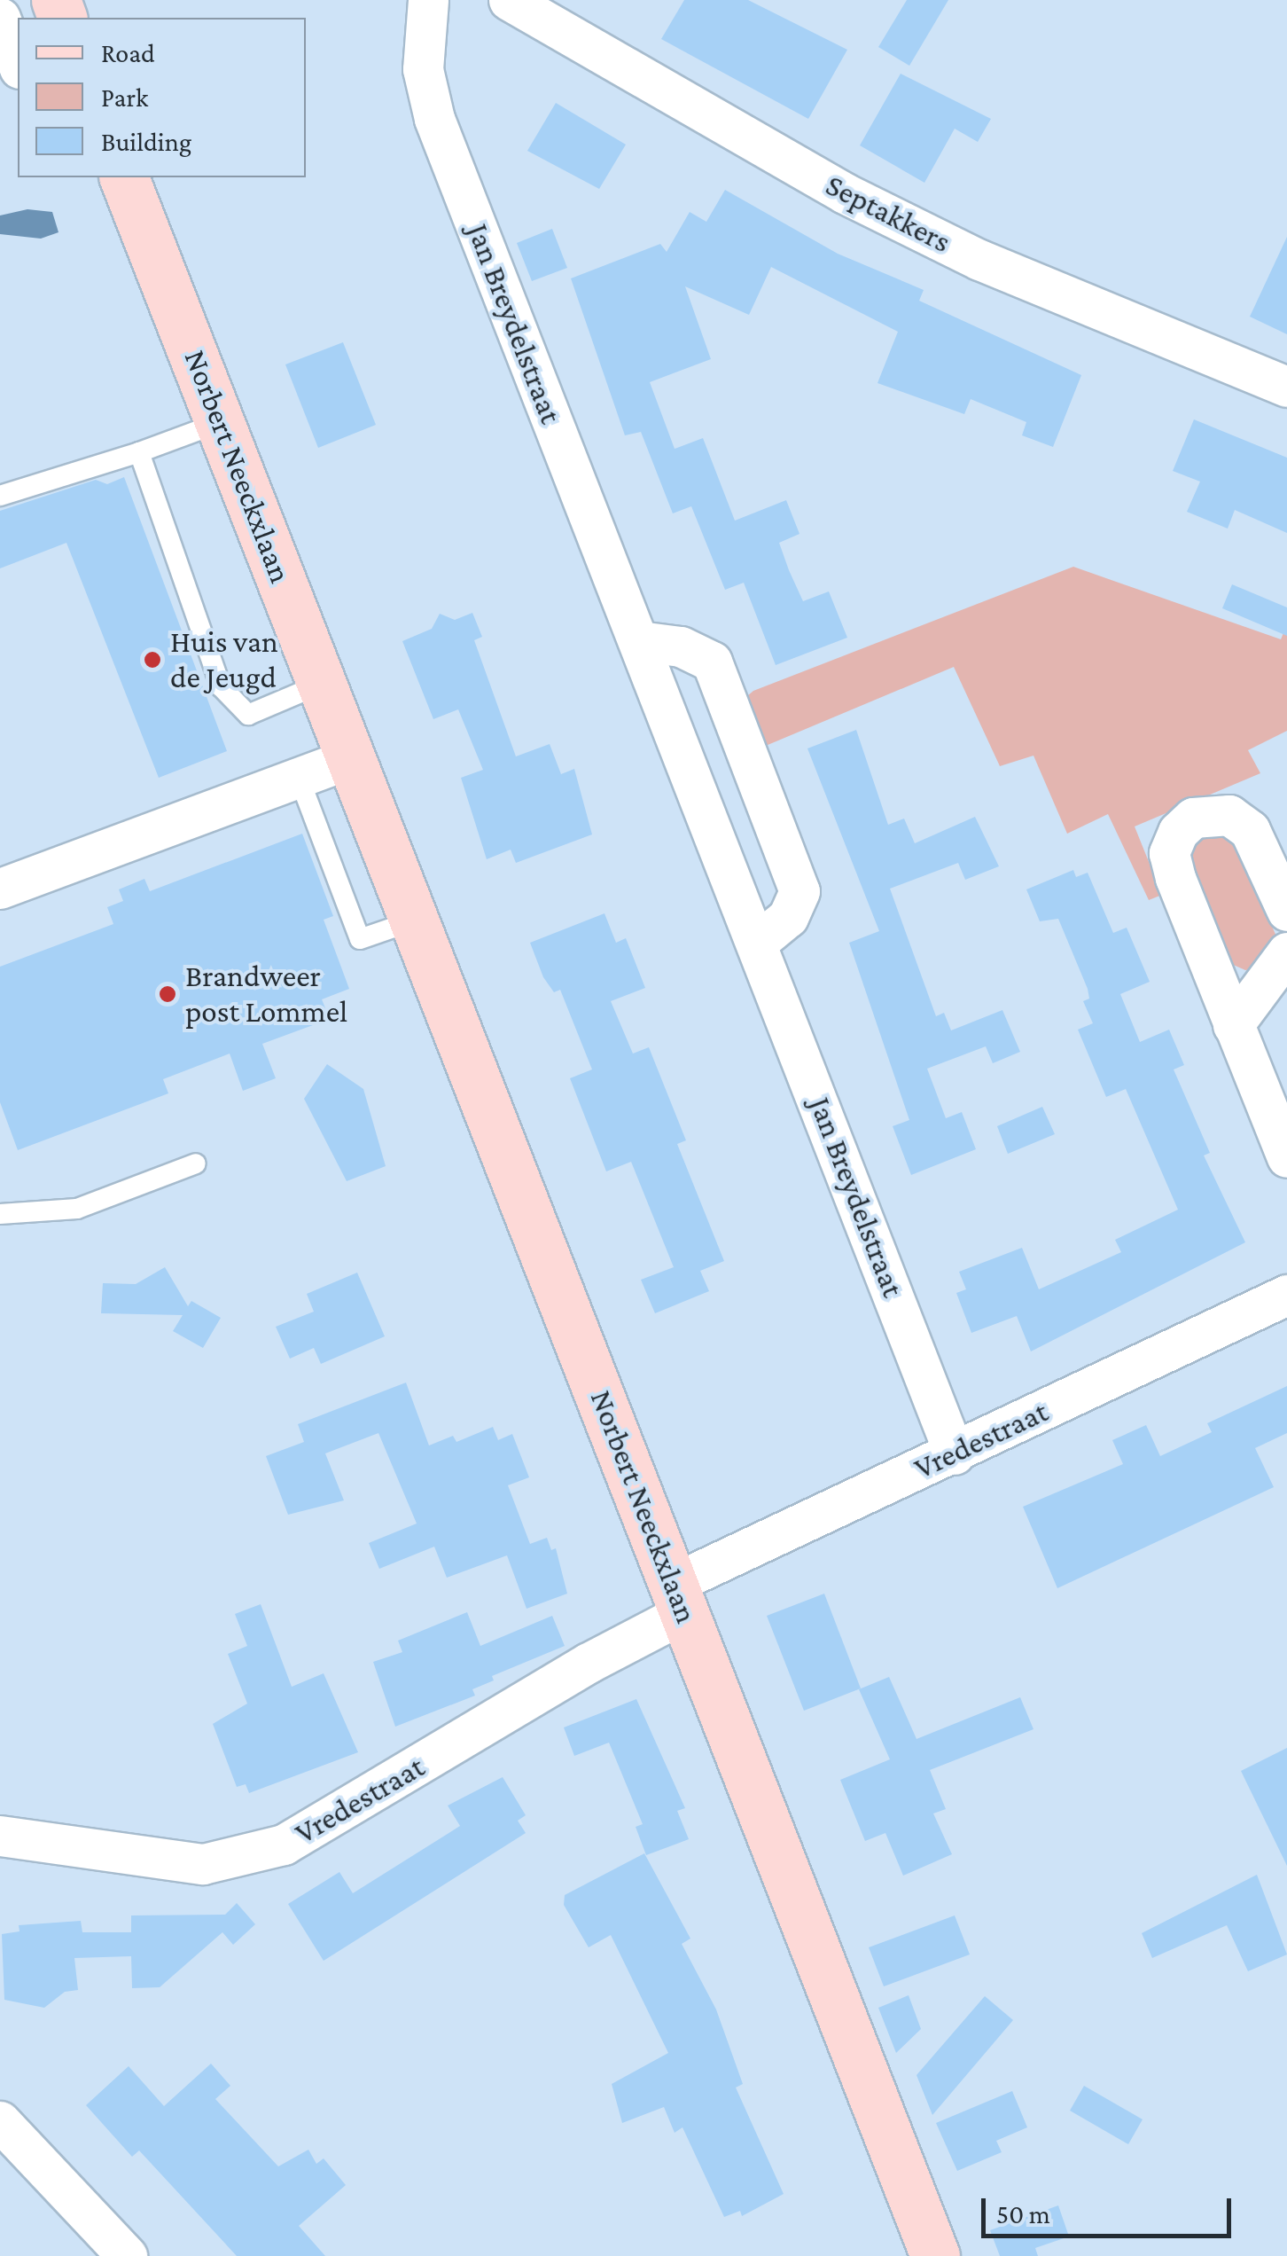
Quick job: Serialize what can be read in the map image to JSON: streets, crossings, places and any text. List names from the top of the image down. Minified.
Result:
{"streets":{"main road":["Norbert Neeckxlaan"],"street":["Septakkers","Jan Breydelstraat","Vredestraat"]},"crossings":[["Jan Breydelstraat","Vredestraat"],["Norbert Neeckxlaan","Vredestraat"]],"places":["Huis van de Jeugd","Brandweer post Lommel"],"legend":["Road","Park","Building"],"scale_bar":"50 m"}
